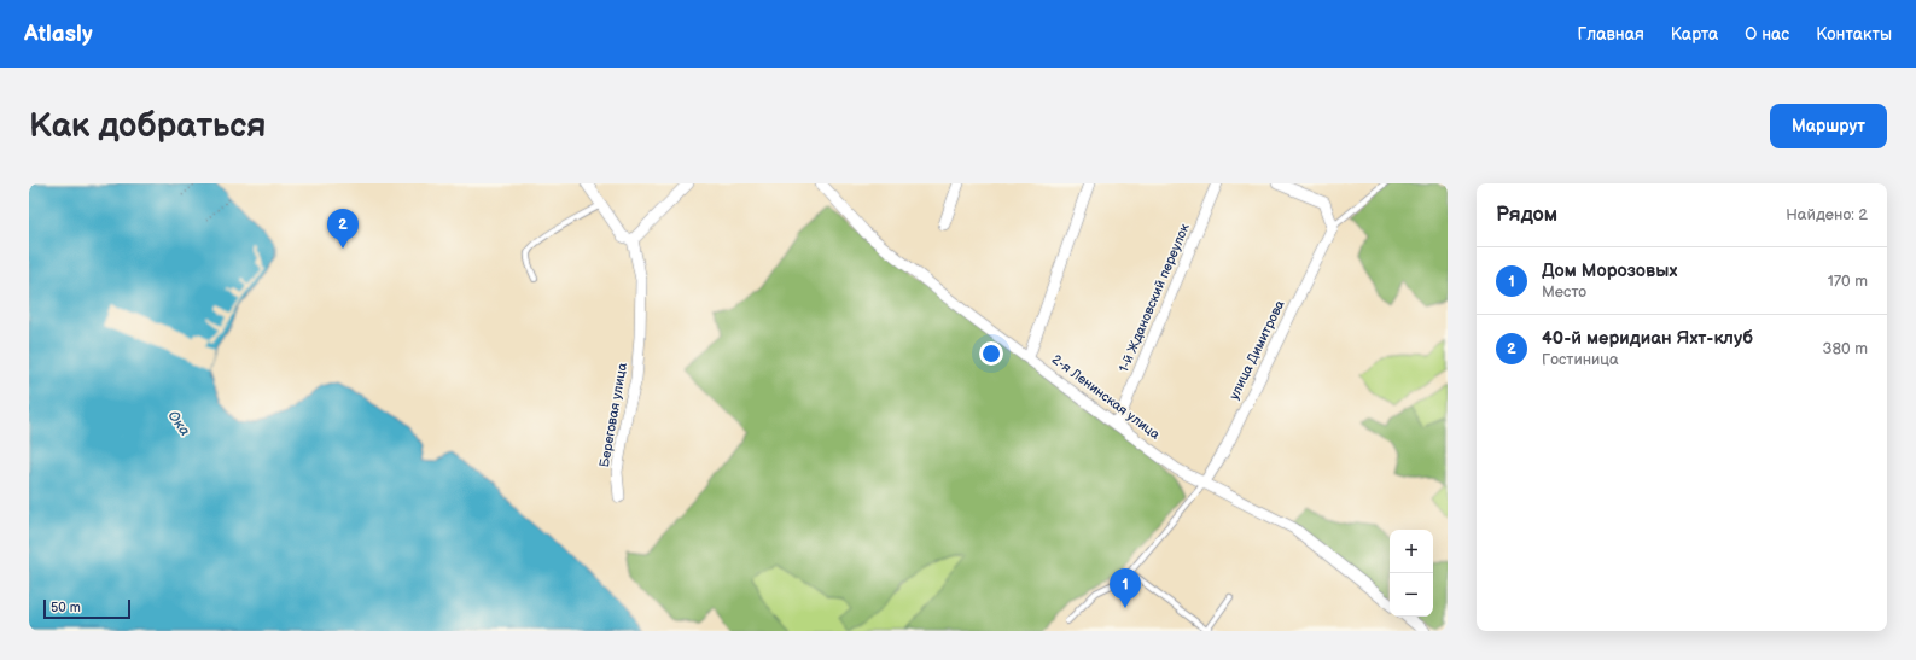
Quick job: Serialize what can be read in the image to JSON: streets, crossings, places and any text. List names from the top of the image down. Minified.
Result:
{"streets":{"street":["1-й Ждановский переулок","улица Димитрова","2-я Ленинская улица","Береговая улица"]},"crossings":[["1-й Ждановский переулок","2-я Ленинская улица"],["улица Димитрова","2-я Ленинская улица"]],"water":["Ока"],"scale_bar":"50 m","page":{"header":"Atlasly","nav":["Главная","Карта","О нас","Контакты"],"buttons":"Маршрут","title":"Как добраться","heading":["Рядом","Найдено: 2"],"pins":["2","1"],"list":[{"mark":"1","name":"Дом Морозовых","note":"Место","value":"170 m"},{"mark":"2","name":"40-й меридиан Яхт-клуб","note":"Гостиница","value":"380 m"}],"map_buttons":["+","−"],"scale":"50 m"}}
